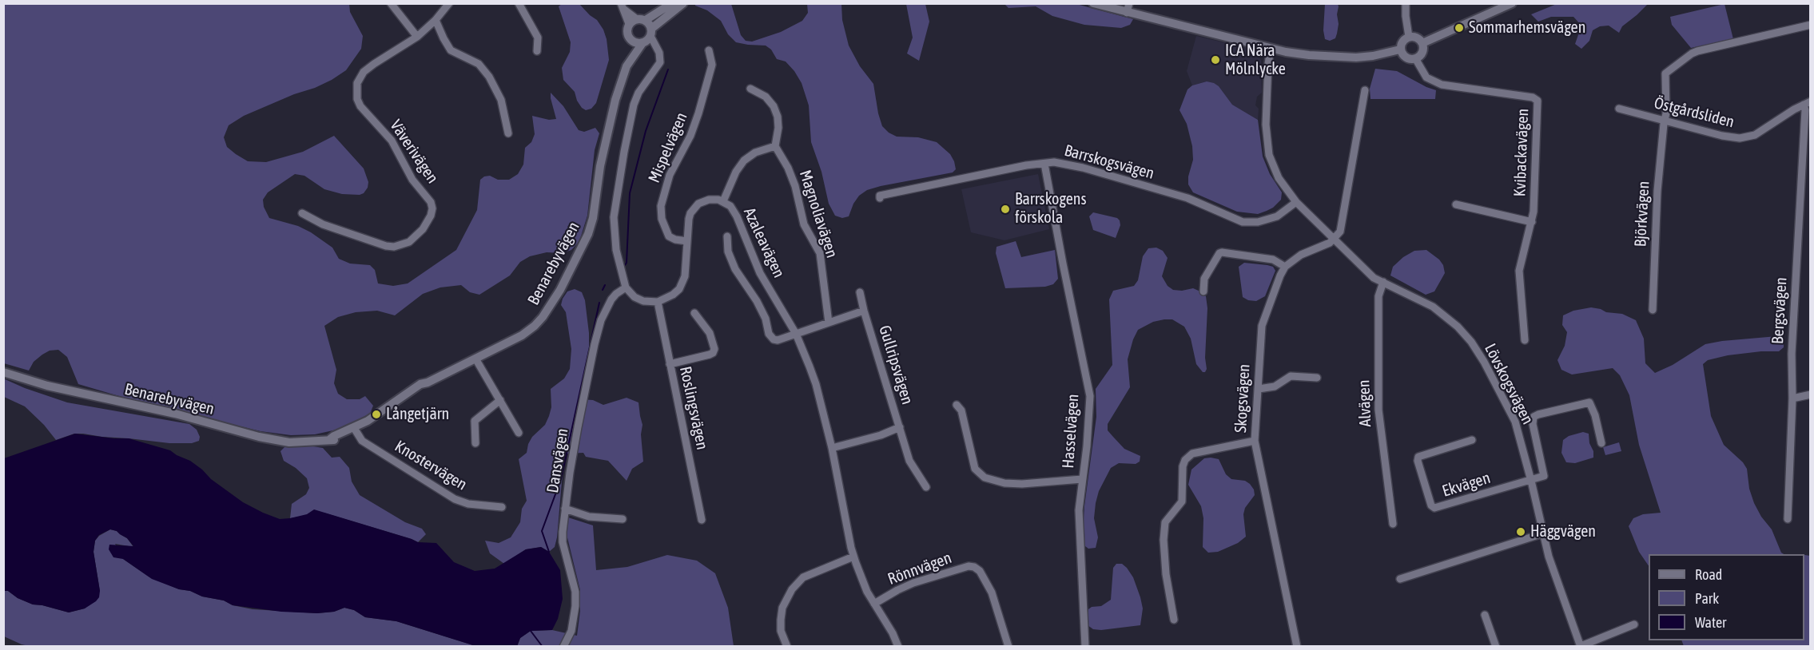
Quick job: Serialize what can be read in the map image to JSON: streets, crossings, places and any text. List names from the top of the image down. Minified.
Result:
{"streets":{"street":["Östgårdsliden","Mispelvägen","Väverivägen","Kvibackavägen","Barrskogsvägen","Magnoliavägen","Björkvägen","Azaleavägen","Benarebyvägen","Bergsvägen","Gullripsvägen","Lövskogsvägen","Skogsvägen","Alvägen","Roslingsvägen","Hasselvägen","Dansvägen","Knostervägen","Ekvägen","Rönnvägen"]},"crossings":[["Östgårdsliden","Björkvägen"],["Östgårdsliden","Bergsvägen"],["Mispelvägen","Azaleavägen"],["Barrskogsvägen","Lövskogsvägen"],["Barrskogsvägen","Hasselvägen"],["Magnoliavägen","Gullripsvägen"],["Azaleavägen","Gullripsvägen"],["Azaleavägen","Roslingsvägen"],["Azaleavägen","Rönnvägen"],["Benarebyvägen","Knostervägen"],["Lövskogsvägen","Alvägen"],["Lövskogsvägen","Ekvägen"]],"places":["Sommarhemsvägen","ICA Nära Mölnlycke","Barrskogens förskola","Långetjärn","Häggvägen"],"legend":["Road","Park","Water"]}
